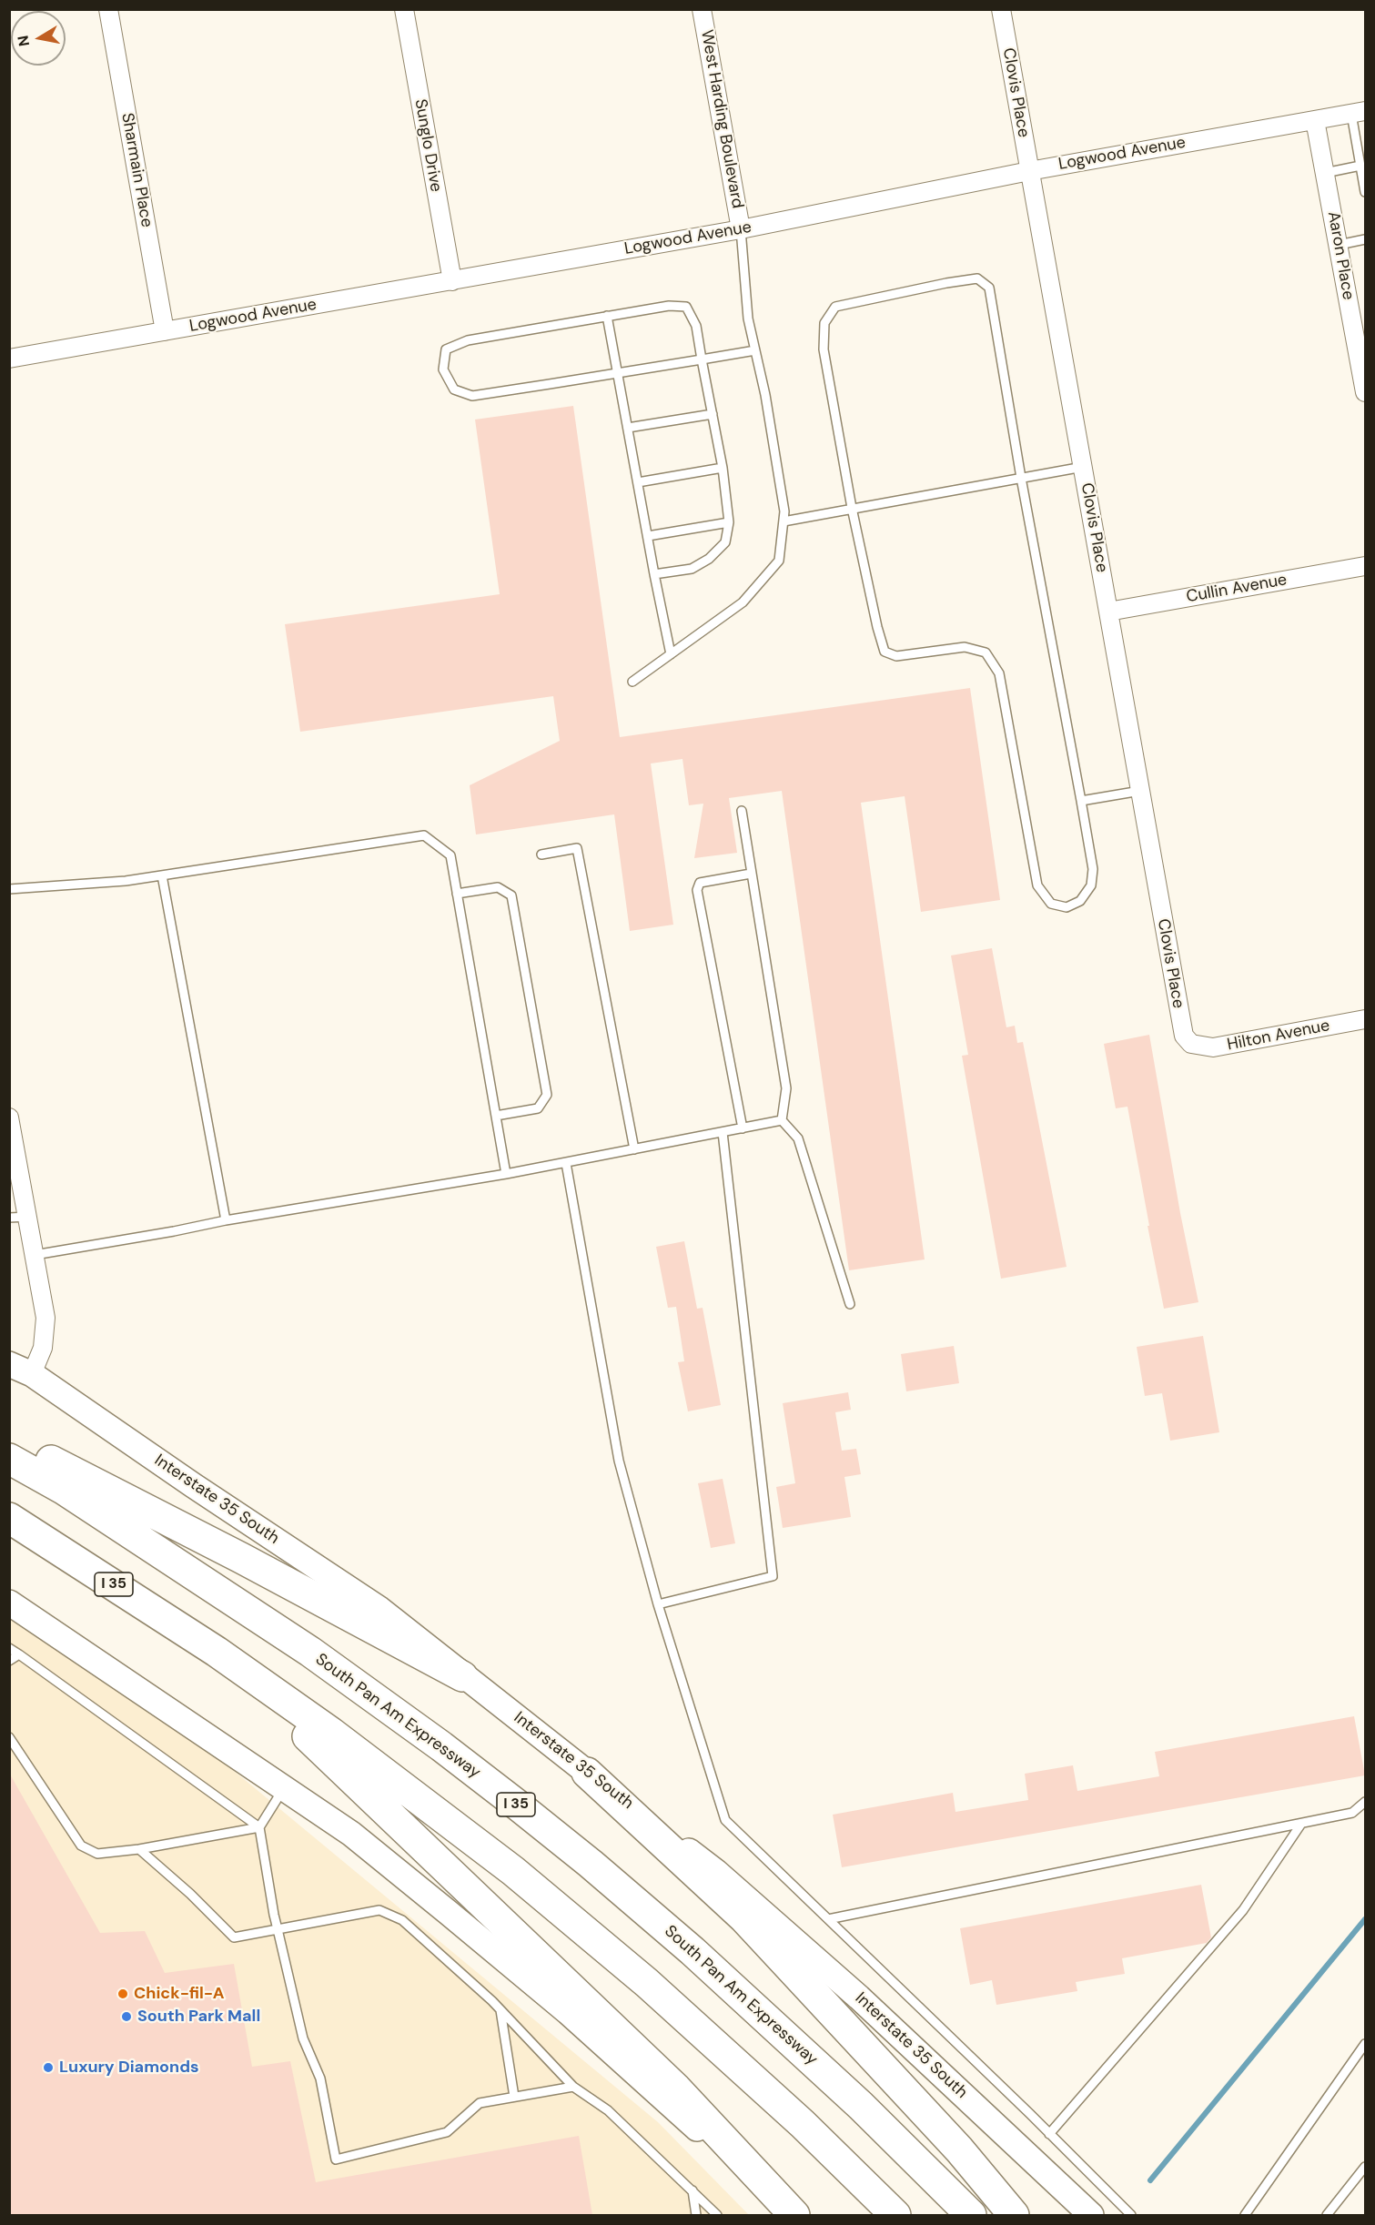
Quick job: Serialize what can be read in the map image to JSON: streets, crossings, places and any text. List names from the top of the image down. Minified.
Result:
{"streets":{"highway":["I 35","South Pan Am Expressway"],"main road":["Interstate 35 South"],"street":["Clovis Place","West Harding Boulevard","Sunglo Drive","Logwood Avenue","Sharmain Place","Aaron Place","Cullin Avenue","Hilton Avenue"]},"crossings":[["Clovis Place","Logwood Avenue"],["Clovis Place","Cullin Avenue"],["Clovis Place","Hilton Avenue"],["West Harding Boulevard","Logwood Avenue"],["Sunglo Drive","Logwood Avenue"],["Logwood Avenue","Sharmain Place"],["Logwood Avenue","Aaron Place"]],"places":["Chick-fil-A","South Park Mall","Luxury Diamonds"],"north":"left"}
